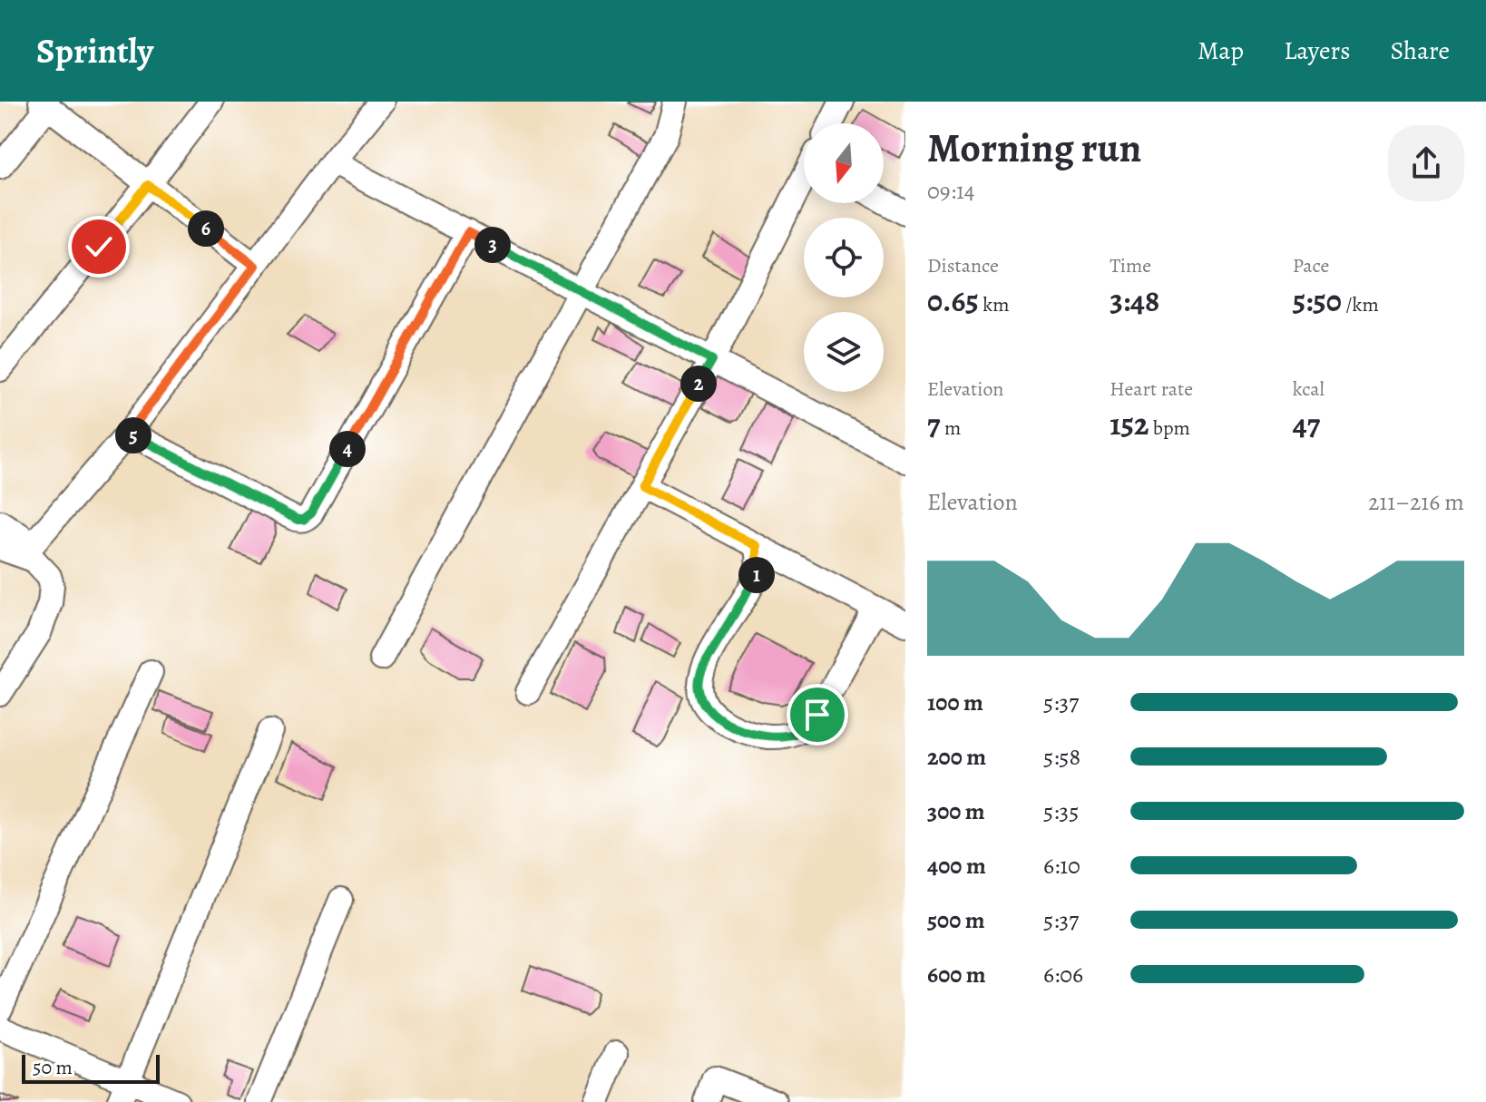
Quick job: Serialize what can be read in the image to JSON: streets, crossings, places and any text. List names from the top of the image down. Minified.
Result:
{"scale_bar":"50 m","north":"bottom","page":{"header":"Sprintly","nav":["Map","Layers","Share"],"heading":["Morning run","09:14"],"pins":["6","3","2","5","4","1"],"stats":[["Distance","0.65 km"],["Time","3:48"],["Pace","5:50 /km"],["Elevation","7 m"],["Heart rate","152 bpm"],["kcal","47"]],"chart":["Elevation","211–216 m"],"list":[{"name":"100 m","note":"5:37"},{"name":"200 m","note":"5:58"},{"name":"300 m","note":"5:35"},{"name":"400 m","note":"6:10"},{"name":"500 m","note":"5:37"},{"name":"600 m","note":"6:06"}],"scale":"50 m"}}
